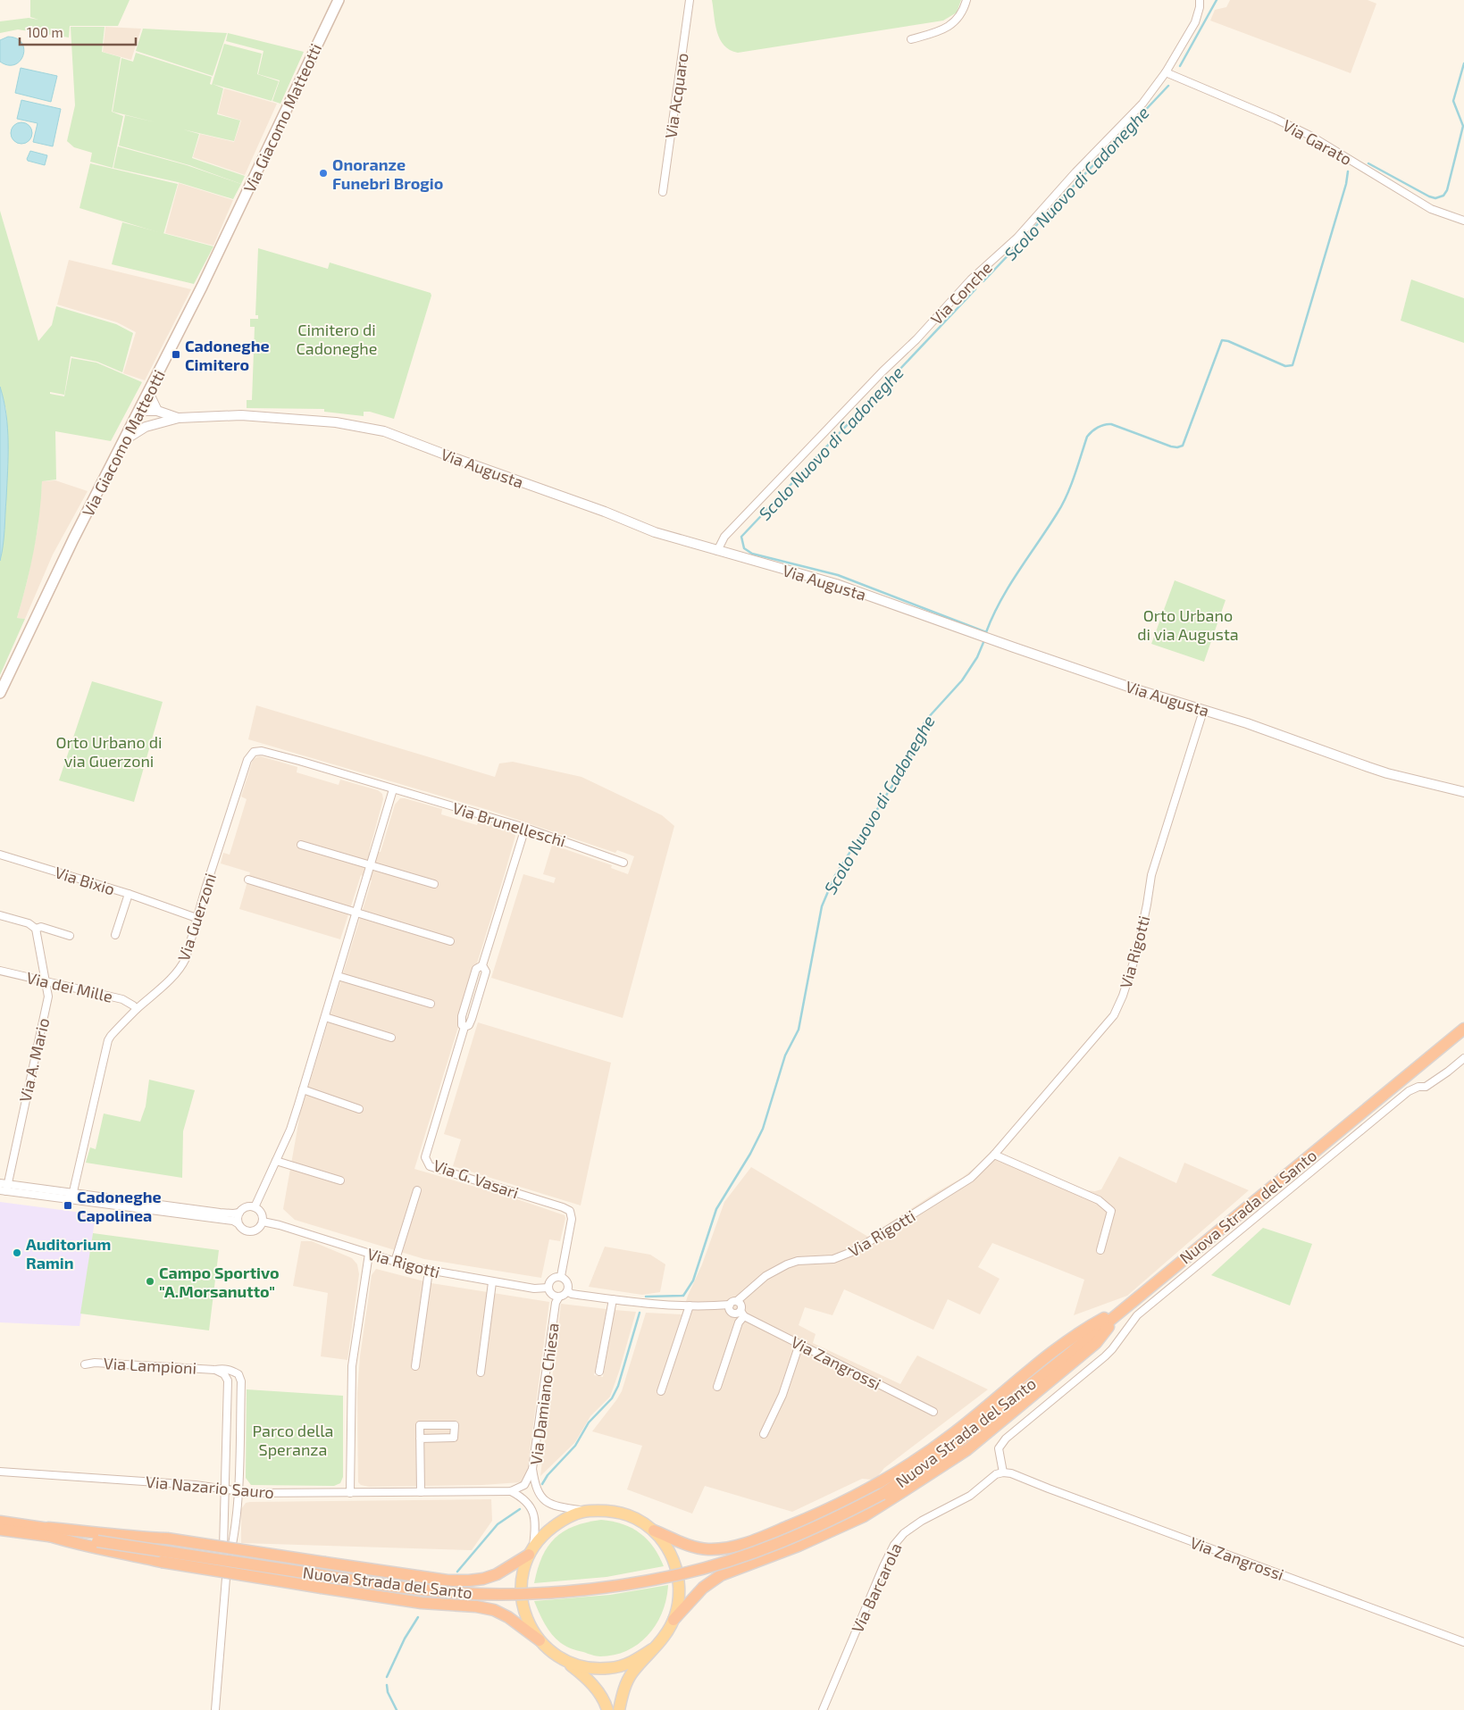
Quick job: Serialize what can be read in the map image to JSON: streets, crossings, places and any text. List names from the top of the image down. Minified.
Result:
{"streets":{"highway":["Nuova Strada del Santo"],"main road":["Via Giacomo Matteotti"],"street":["Via Acquaro","Via Garato","Via Conche","Via Augusta","Via Brunelleschi","Via Bixio","Via Guerzoni","Via Rigotti","Via dei Mille","Via A. Mario","Via G. Vasari","Via Zangrossi","Via Lampioni","Via Damiano Chiesa","Via Nazario Sauro","Via Barcarola"]},"crossings":[["Via Giacomo Matteotti","Via Augusta"],["Via Garato","Via Conche"],["Via Conche","Via Augusta"],["Via Augusta","Via Rigotti"],["Via Brunelleschi","Via Guerzoni"],["Via Brunelleschi","Via G. Vasari"],["Via Guerzoni","Via dei Mille"],["Via Rigotti","Via G. Vasari"],["Via Rigotti","Via Damiano Chiesa"],["Via dei Mille","Via A. Mario"],["Via G. Vasari","Via Damiano Chiesa"],["Via Zangrossi","Via Barcarola"],["Via Lampioni","Via Nazario Sauro"]],"water":["Scolo Nuovo di Cadoneghe"],"parks":["Cimitero di Cadoneghe","Orto Urbano di via Augusta","Orto Urbano di via Guerzoni","Parco della Speranza"],"places":{"other":["Onoranze Funebri Brogio","Auditorium Ramin","Campo Sportivo \"A.Morsanutto\""],"transit":["Cadoneghe Cimitero","Cadoneghe Capolinea"]},"scale_bar":"100 m"}
